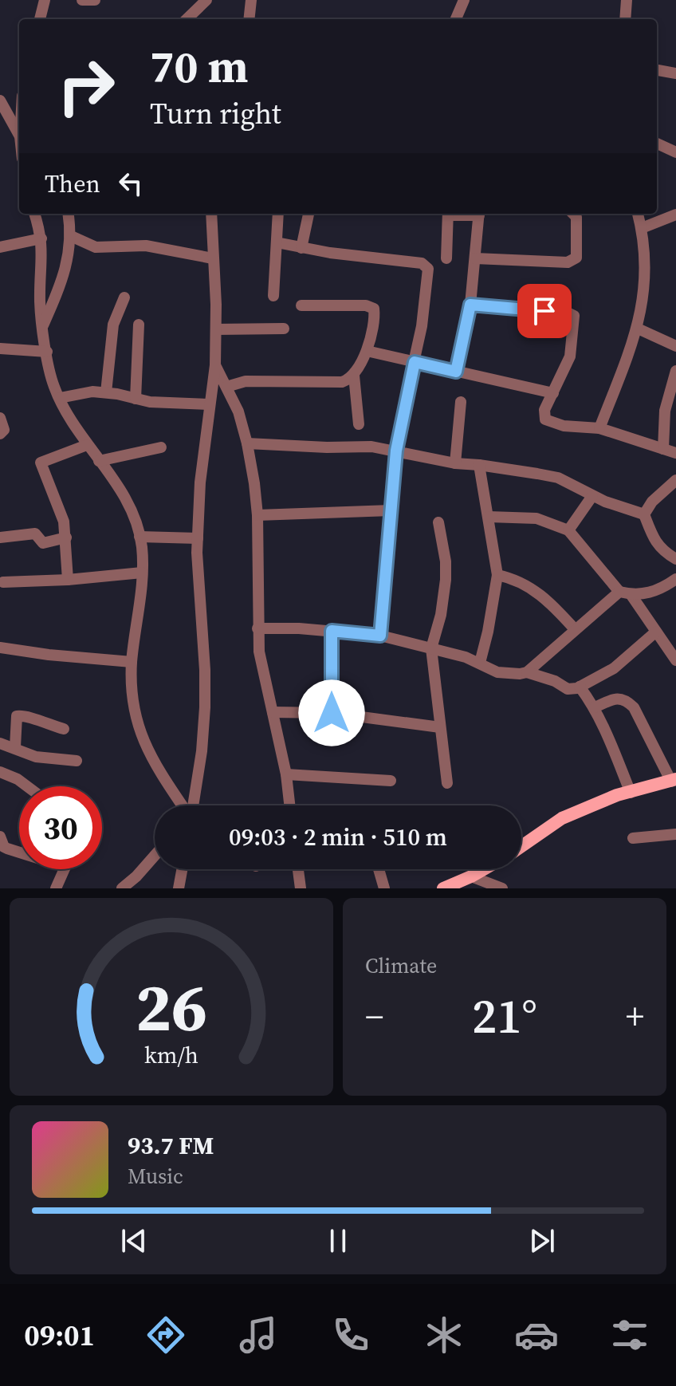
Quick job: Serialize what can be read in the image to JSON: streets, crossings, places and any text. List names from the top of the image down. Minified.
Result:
{"page":{"turn":["70 m","Turn right"],"then":"Then","limit":"30","trip":"09:03 · 2 min · 510 m","tile":"Climate","heat":["−","21°","+"],"song":["93.7 FM","Music"],"tabs":"09:01","gauge":["26","km/h"]}}
